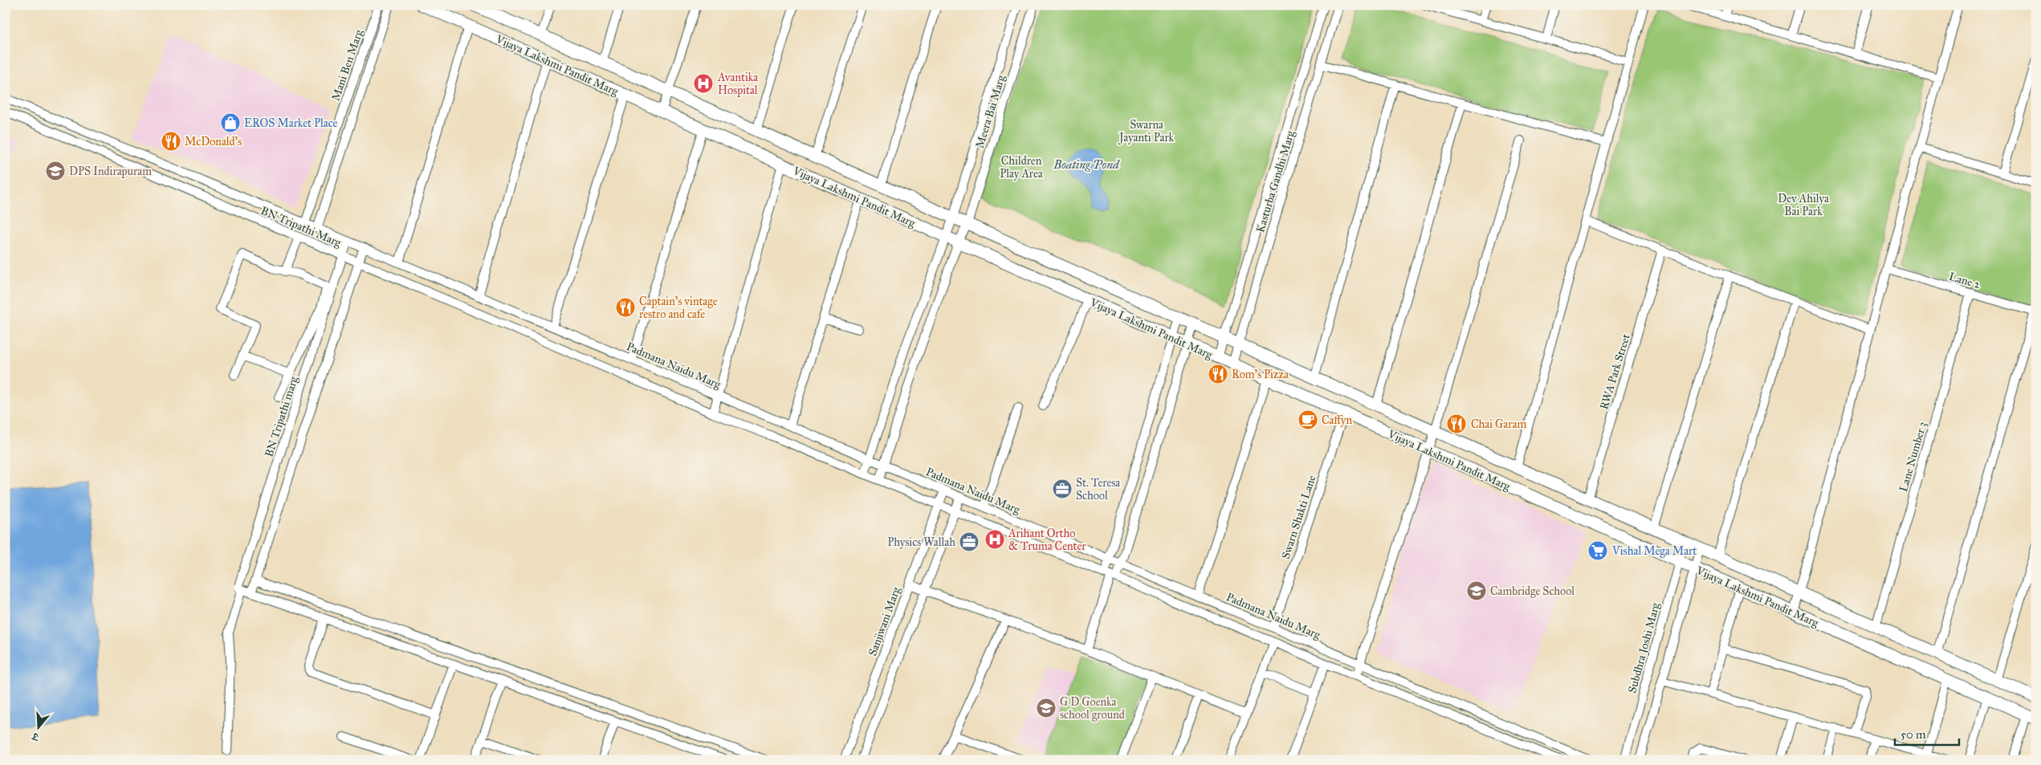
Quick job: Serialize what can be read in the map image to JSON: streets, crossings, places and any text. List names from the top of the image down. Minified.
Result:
{"streets":{"street":["Mani Ben Marg","Vijaya Lakshmi Pandit Marg","Meera Bai Marg","Kasturba Gandhi Marg","BN Tripathi Marg","Lane 2","Padmana Naidu Marg","RWA Park Street","BN Tripathi marg","Lane Number 3","Swarn Shakti Lane","Sanjiwani Marg","Subdhra Joshi Marg"]},"crossings":[["Mani Ben Marg","BN Tripathi Marg"],["Vijaya Lakshmi Pandit Marg","Meera Bai Marg"],["Vijaya Lakshmi Pandit Marg","Kasturba Gandhi Marg"],["Vijaya Lakshmi Pandit Marg","RWA Park Street"],["Vijaya Lakshmi Pandit Marg","Lane Number 3"],["Vijaya Lakshmi Pandit Marg","Swarn Shakti Lane"],["Vijaya Lakshmi Pandit Marg","Subdhra Joshi Marg"],["Meera Bai Marg","Padmana Naidu Marg"],["BN Tripathi Marg","Padmana Naidu Marg"],["BN Tripathi Marg","BN Tripathi marg"],["Lane 2","Lane Number 3"],["Padmana Naidu Marg","Swarn Shakti Lane"],["Padmana Naidu Marg","Sanjiwani Marg"]],"water":["Boating Pond"],"parks":["Swarna Jayanti Park","Children Play Area","Dev Ahilya Bai Park"],"places":{"hospital":["Avantika Hospital","Arihant Ortho & Truma Center"],"shop":["EROS Market Place"],"restaurant":["McDonald's","Captain's vintage restro and cafe","Rom's Pizza","Chai Garam"],"school or university":["DPS Indirapuram","Cambridge School","G D Goenka school ground"],"cafe":["Caffyn"],"office":["St. Teresa School","Physics Wallah"],"supermarket":["Vishal Mega Mart"]},"scale_bar":"50 m","north":"bottom"}
